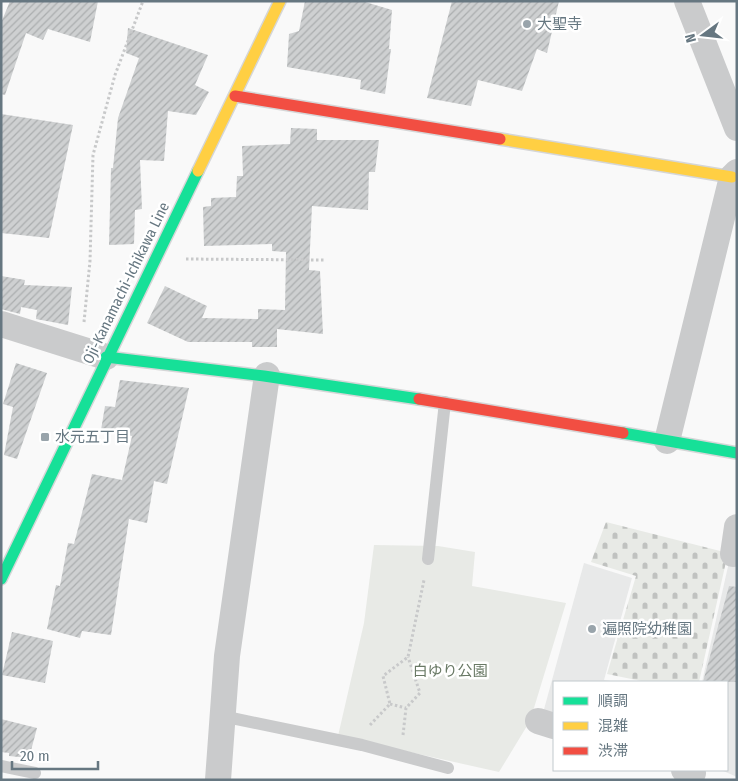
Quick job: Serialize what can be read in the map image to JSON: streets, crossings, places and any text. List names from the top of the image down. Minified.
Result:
{"streets":{"street":["Oji-Kanamachi-Ichikawa Line"]},"parks":["白ゆり公園"],"places":{"other":["大聖寺","遍照院幼稚園"],"transit":["水元五丁目"]},"legend":["順調","混雑","渋滞"],"scale_bar":"20 m","north":"left"}
